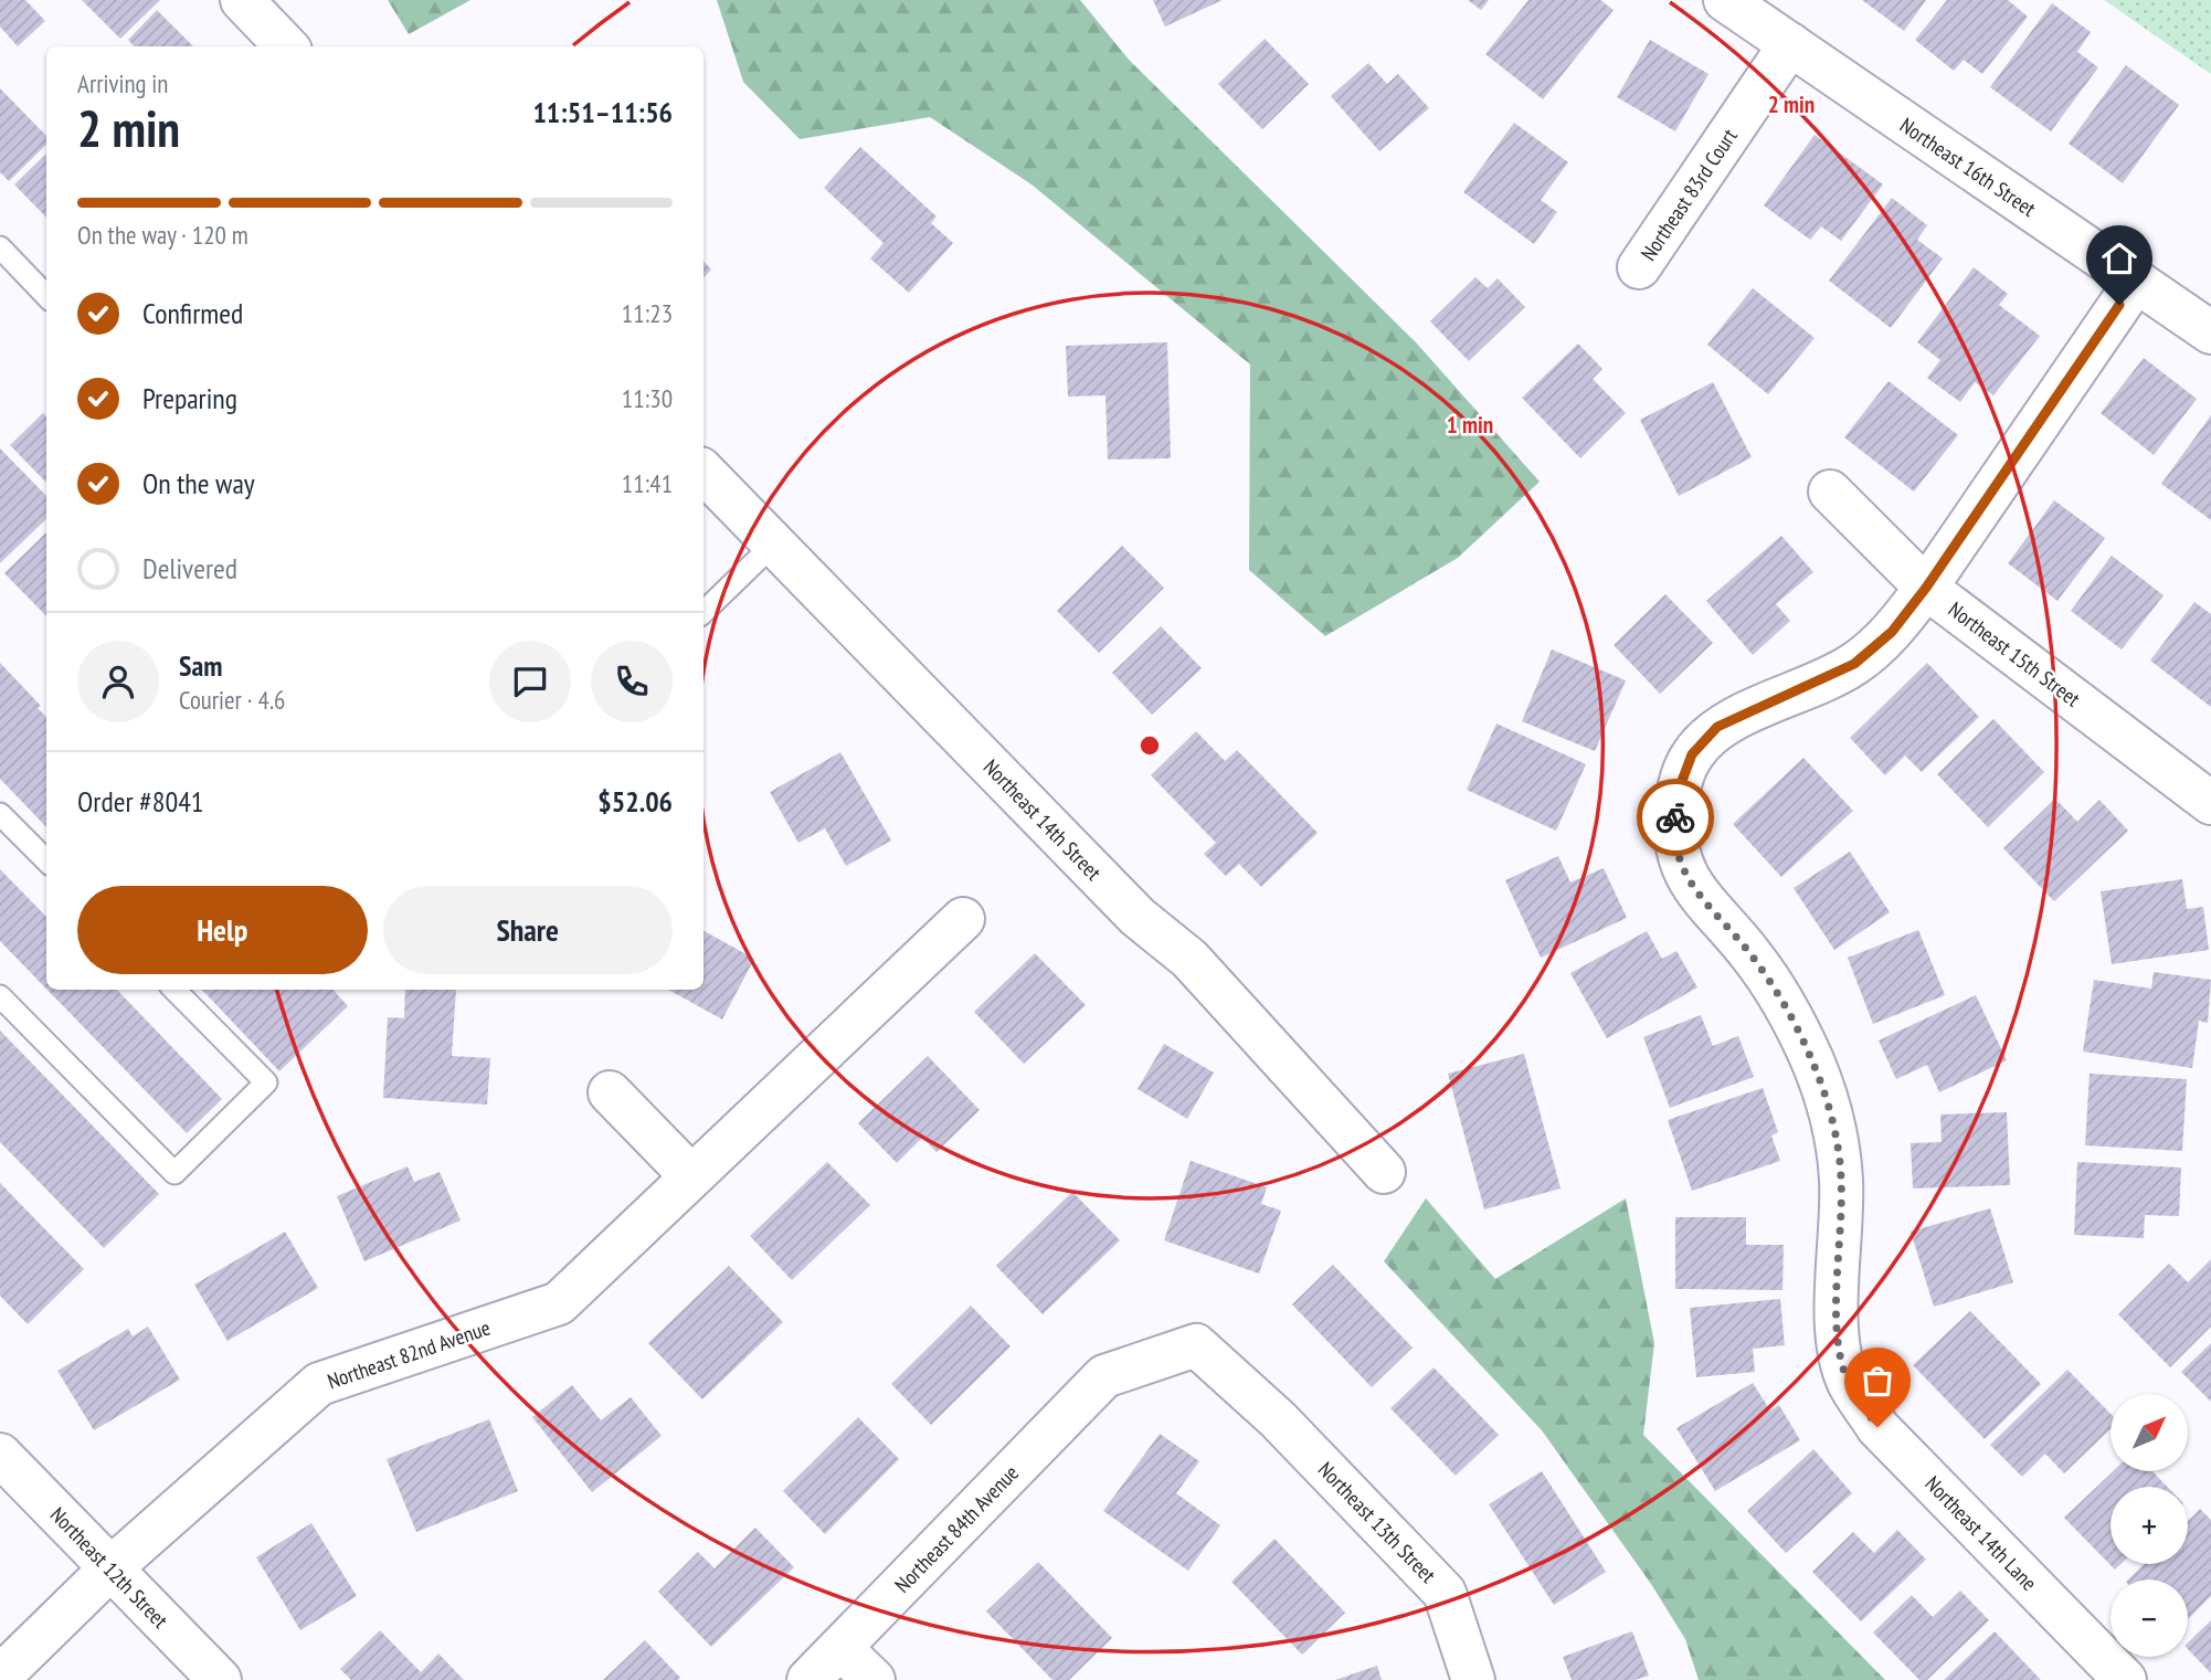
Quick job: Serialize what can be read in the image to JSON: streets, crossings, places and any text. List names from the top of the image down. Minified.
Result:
{"streets":{"street":["Northeast 16th Street","Northeast 83rd Court","Northeast 15th Street","Northeast 14th Street","Northeast 82nd Avenue","Northeast 13th Street","Northeast 84th Avenue","Northeast 14th Lane","Northeast 12th Street"]},"crossings":[["Northeast 16th Street","Northeast 83rd Court"],["Northeast 15th Street","Northeast 14th Lane"],["Northeast 82nd Avenue","Northeast 12th Street"],["Northeast 13th Street","Northeast 84th Avenue"]],"north":"top right","page":{"heading":["2 min","Arriving in","11:51–11:56"],"panel":["Sam","Courier · 4.6","Order #8041","$52.06"],"bar":"On the way · 120 m","list":[["Confirmed","11:23"],["Preparing","11:30"],["On the way","11:41"],"Delivered"],"buttons":["Help","Share"],"map_buttons":["+","−"]},"rings":["2 min","1 min"]}
